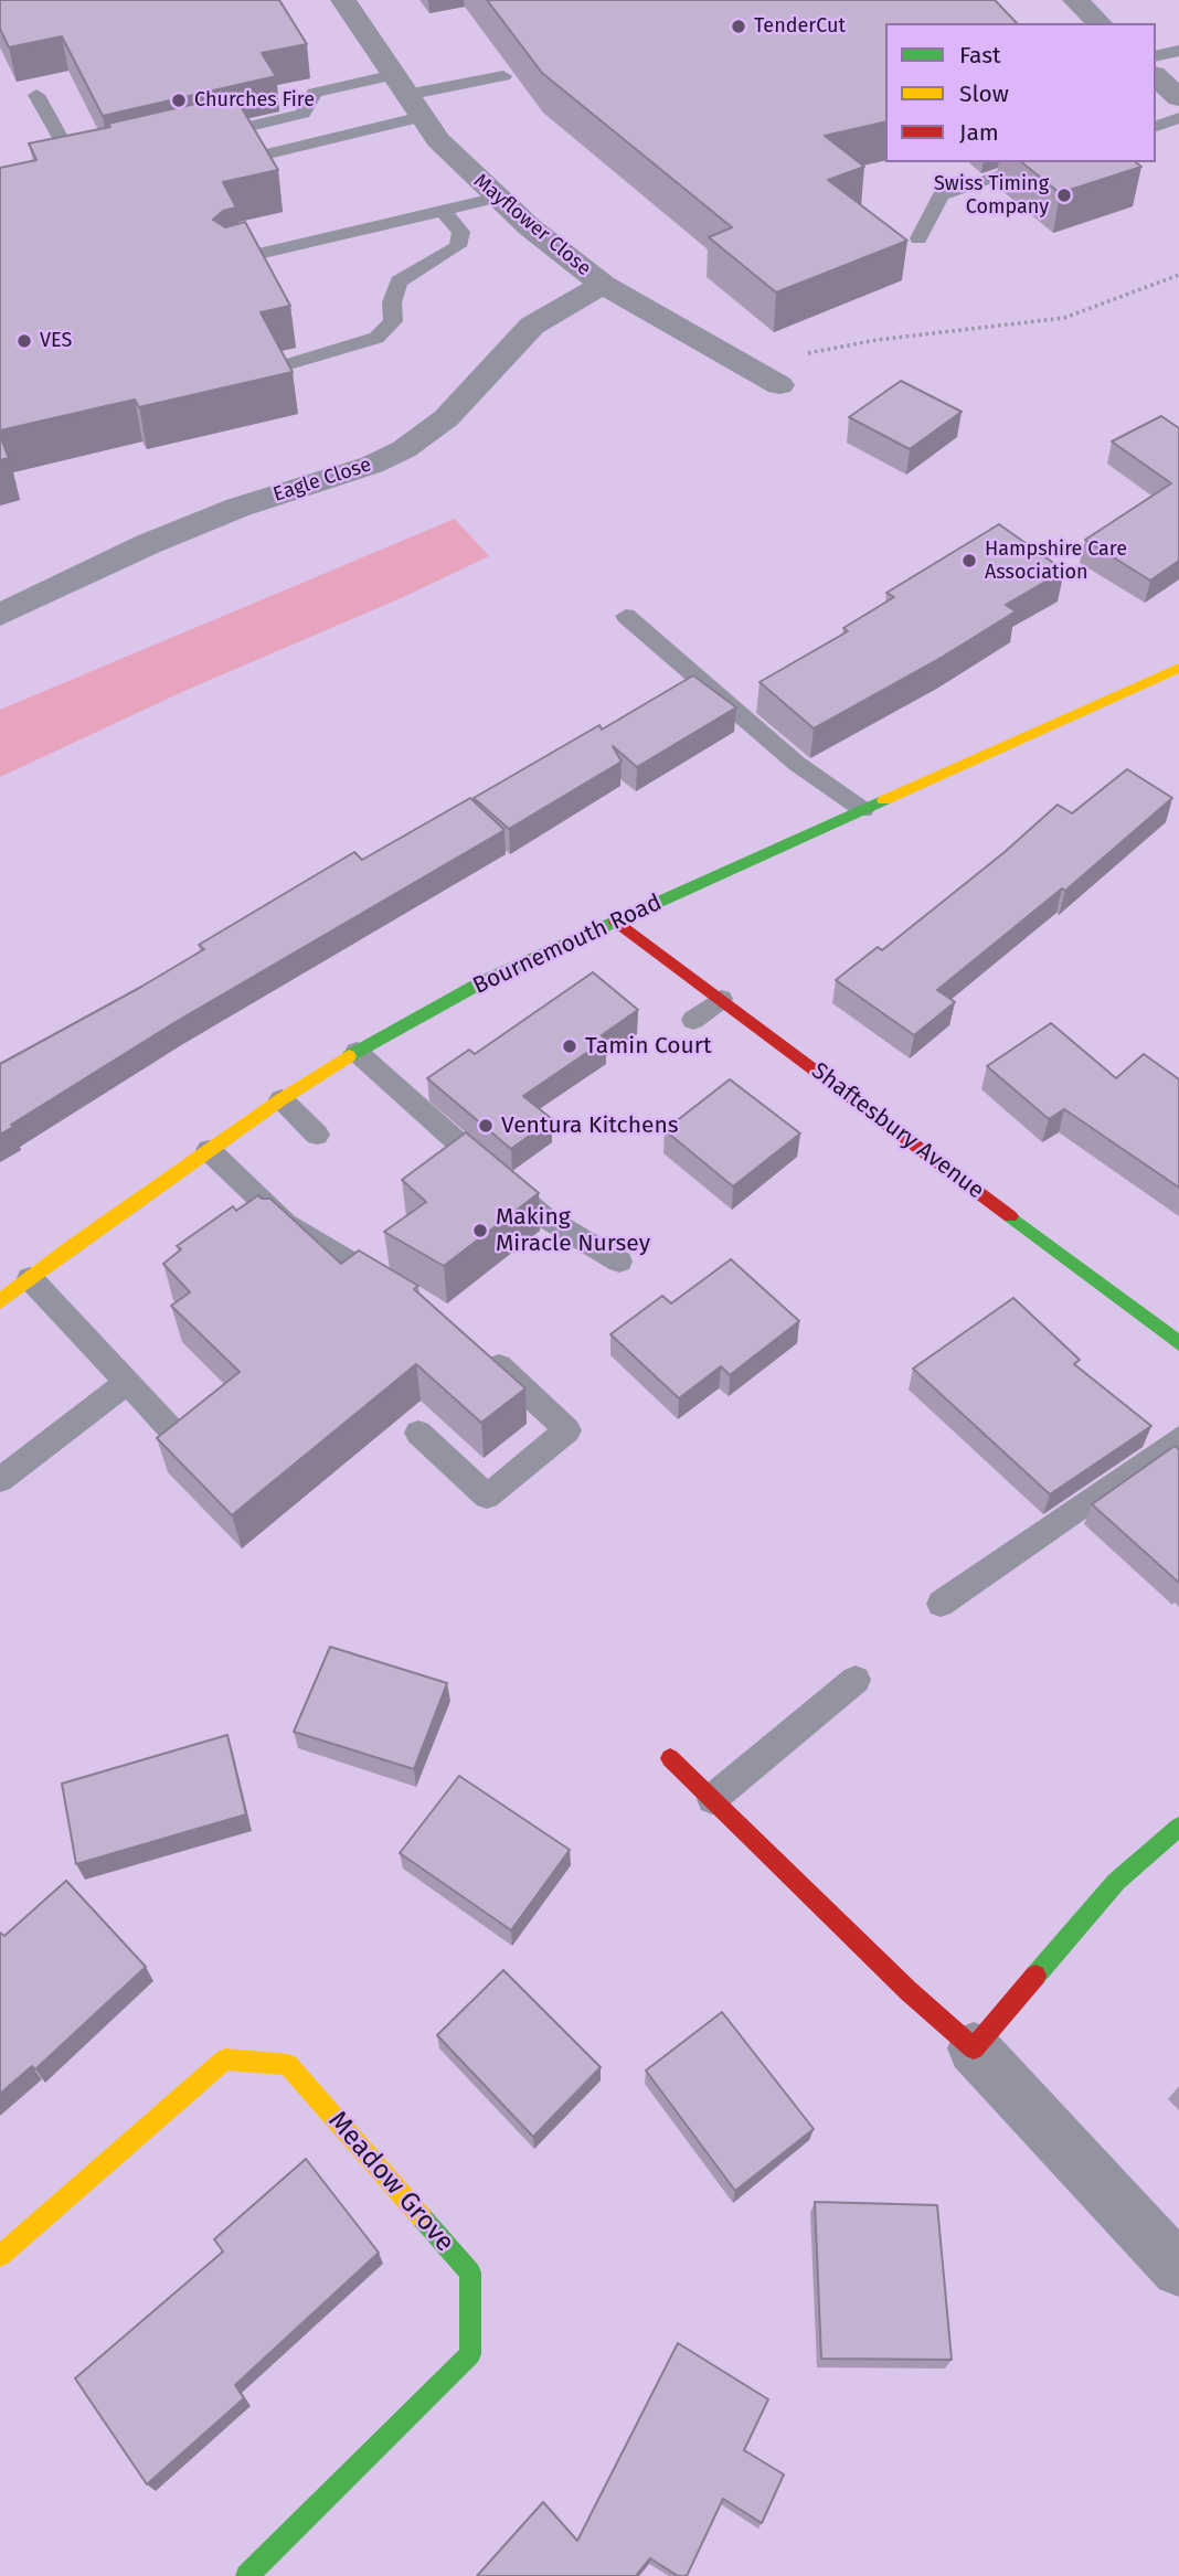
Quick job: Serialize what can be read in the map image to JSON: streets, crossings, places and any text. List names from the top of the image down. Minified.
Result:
{"streets":{"street":["Mayflower Close","Eagle Close","Bournemouth Road","Shaftesbury Avenue","Meadow Grove"]},"crossings":[["Mayflower Close","Eagle Close"],["Bournemouth Road","Shaftesbury Avenue"]],"places":["TenderCut","Churches Fire","Swiss Timing Company","VES","Hampshire Care Association","Tamin Court","Ventura Kitchens","Making Miracle Nursey"],"legend":["Fast","Slow","Jam"]}
